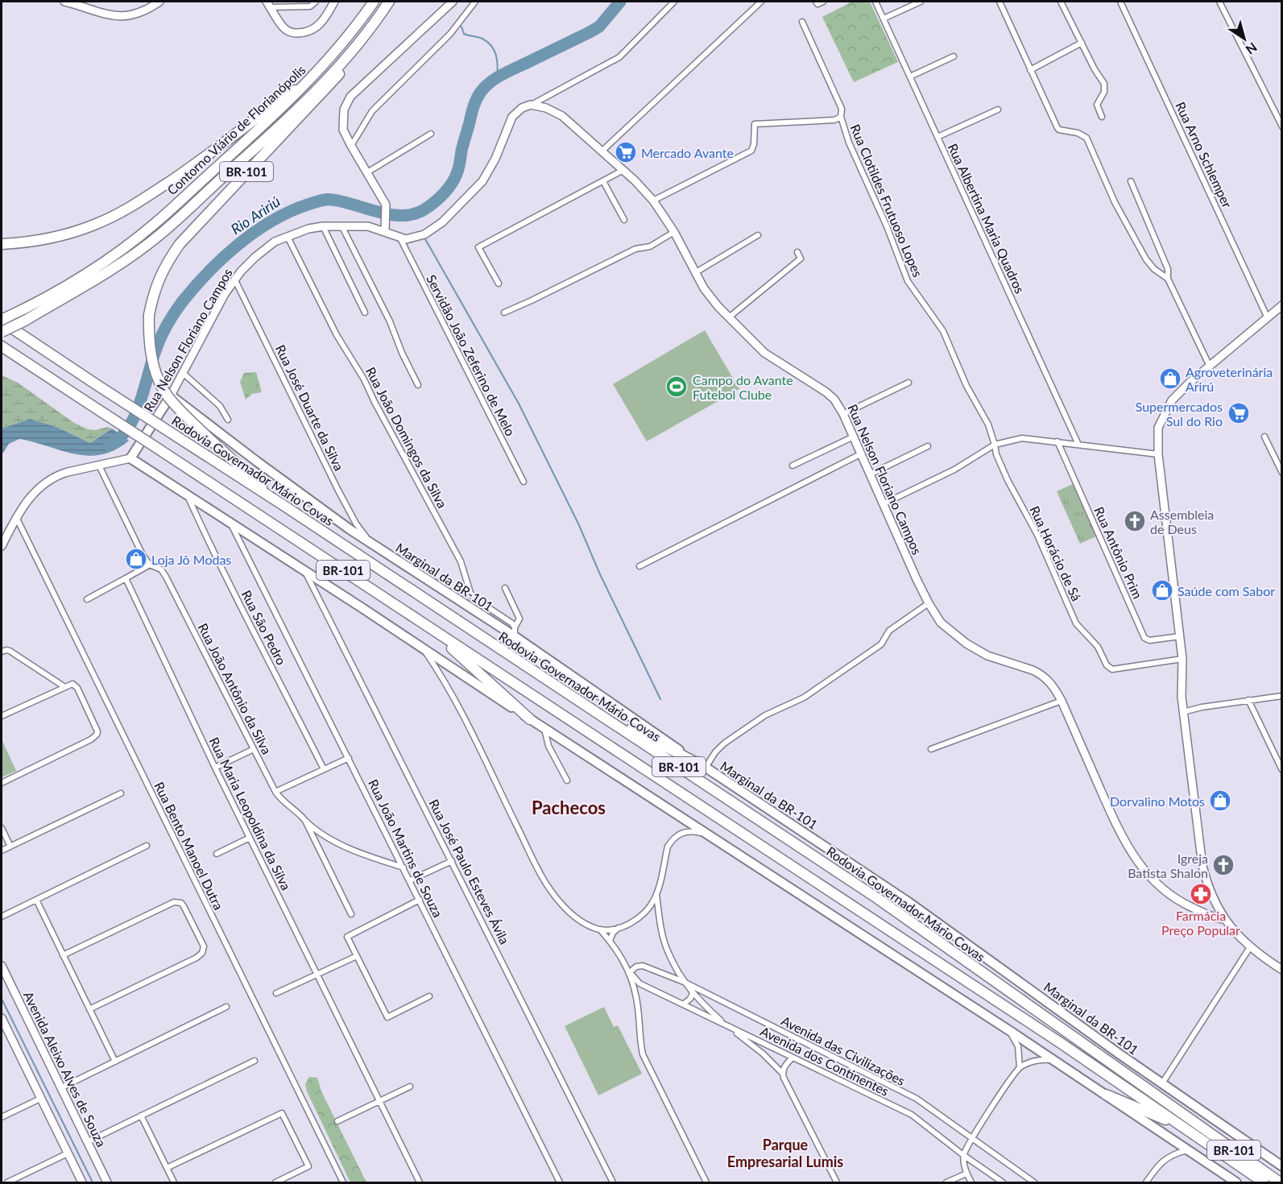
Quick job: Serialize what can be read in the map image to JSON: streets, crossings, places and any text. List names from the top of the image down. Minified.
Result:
{"streets":{"highway":["Contorno Viário de Florianópolis","BR-101","Rodovia Governador Mário Covas"],"main road":["Rua Nelson Floriano Campos","Marginal da BR-101"],"street":["Rua Arno Schlemper","Rua Clotildes Frutuoso Lopes","Rua Albertina Maria Quadros","Servidão João Zeferino de Melo","Rua José Duarte da Silva","Rua João Domingos da Silva","Rua Antônio Prim","Rua Horácio de Sá","Rua São Pedro","Rua João Antônio da Silva","Rua Maria Leopoldina da Silva","Rua Bento Manoel Dutra","Rua João Martins de Souza","Rua José Paulo Esteves Ávila","Avenida das Civilizações","Avenida dos Continentes","Avenida Aleixo Alves de Souza"]},"crossings":[["Contorno Viário de Florianópolis","BR-101"],["Contorno Viário de Florianópolis","Rodovia Governador Mário Covas"],["BR-101","Rodovia Governador Mário Covas"],["Rua Clotildes Frutuoso Lopes","Rua Horácio de Sá"],["Rua Nelson Floriano Campos","Servidão João Zeferino de Melo"],["Rua Nelson Floriano Campos","Rua José Duarte da Silva"],["Rua Nelson Floriano Campos","Rua João Domingos da Silva"],["Rua Nelson Floriano Campos","Marginal da BR-101"],["Rua José Duarte da Silva","Marginal da BR-101"],["Rua João Domingos da Silva","Marginal da BR-101"],["Rua João Antônio da Silva","Rua João Martins de Souza"],["Avenida das Civilizações","Avenida dos Continentes"]],"districts":["Pachecos","Parque Empresarial Lumis"],"water":["Rio Aririú"],"places":{"supermarket":["Mercado Avante","Supermercados Sul do Rio"],"shop":["Agroveterinária Arirú","Loja Jô Modas","Saúde com Sabor","Dorvalino Motos"],"sports":["Campo do Avante Futebol Clube"],"church":["Assembleia de Deus","Igreja Batista Shalon"],"pharmacy":["Farmácia Preço Popular"]},"north":"bottom right"}
